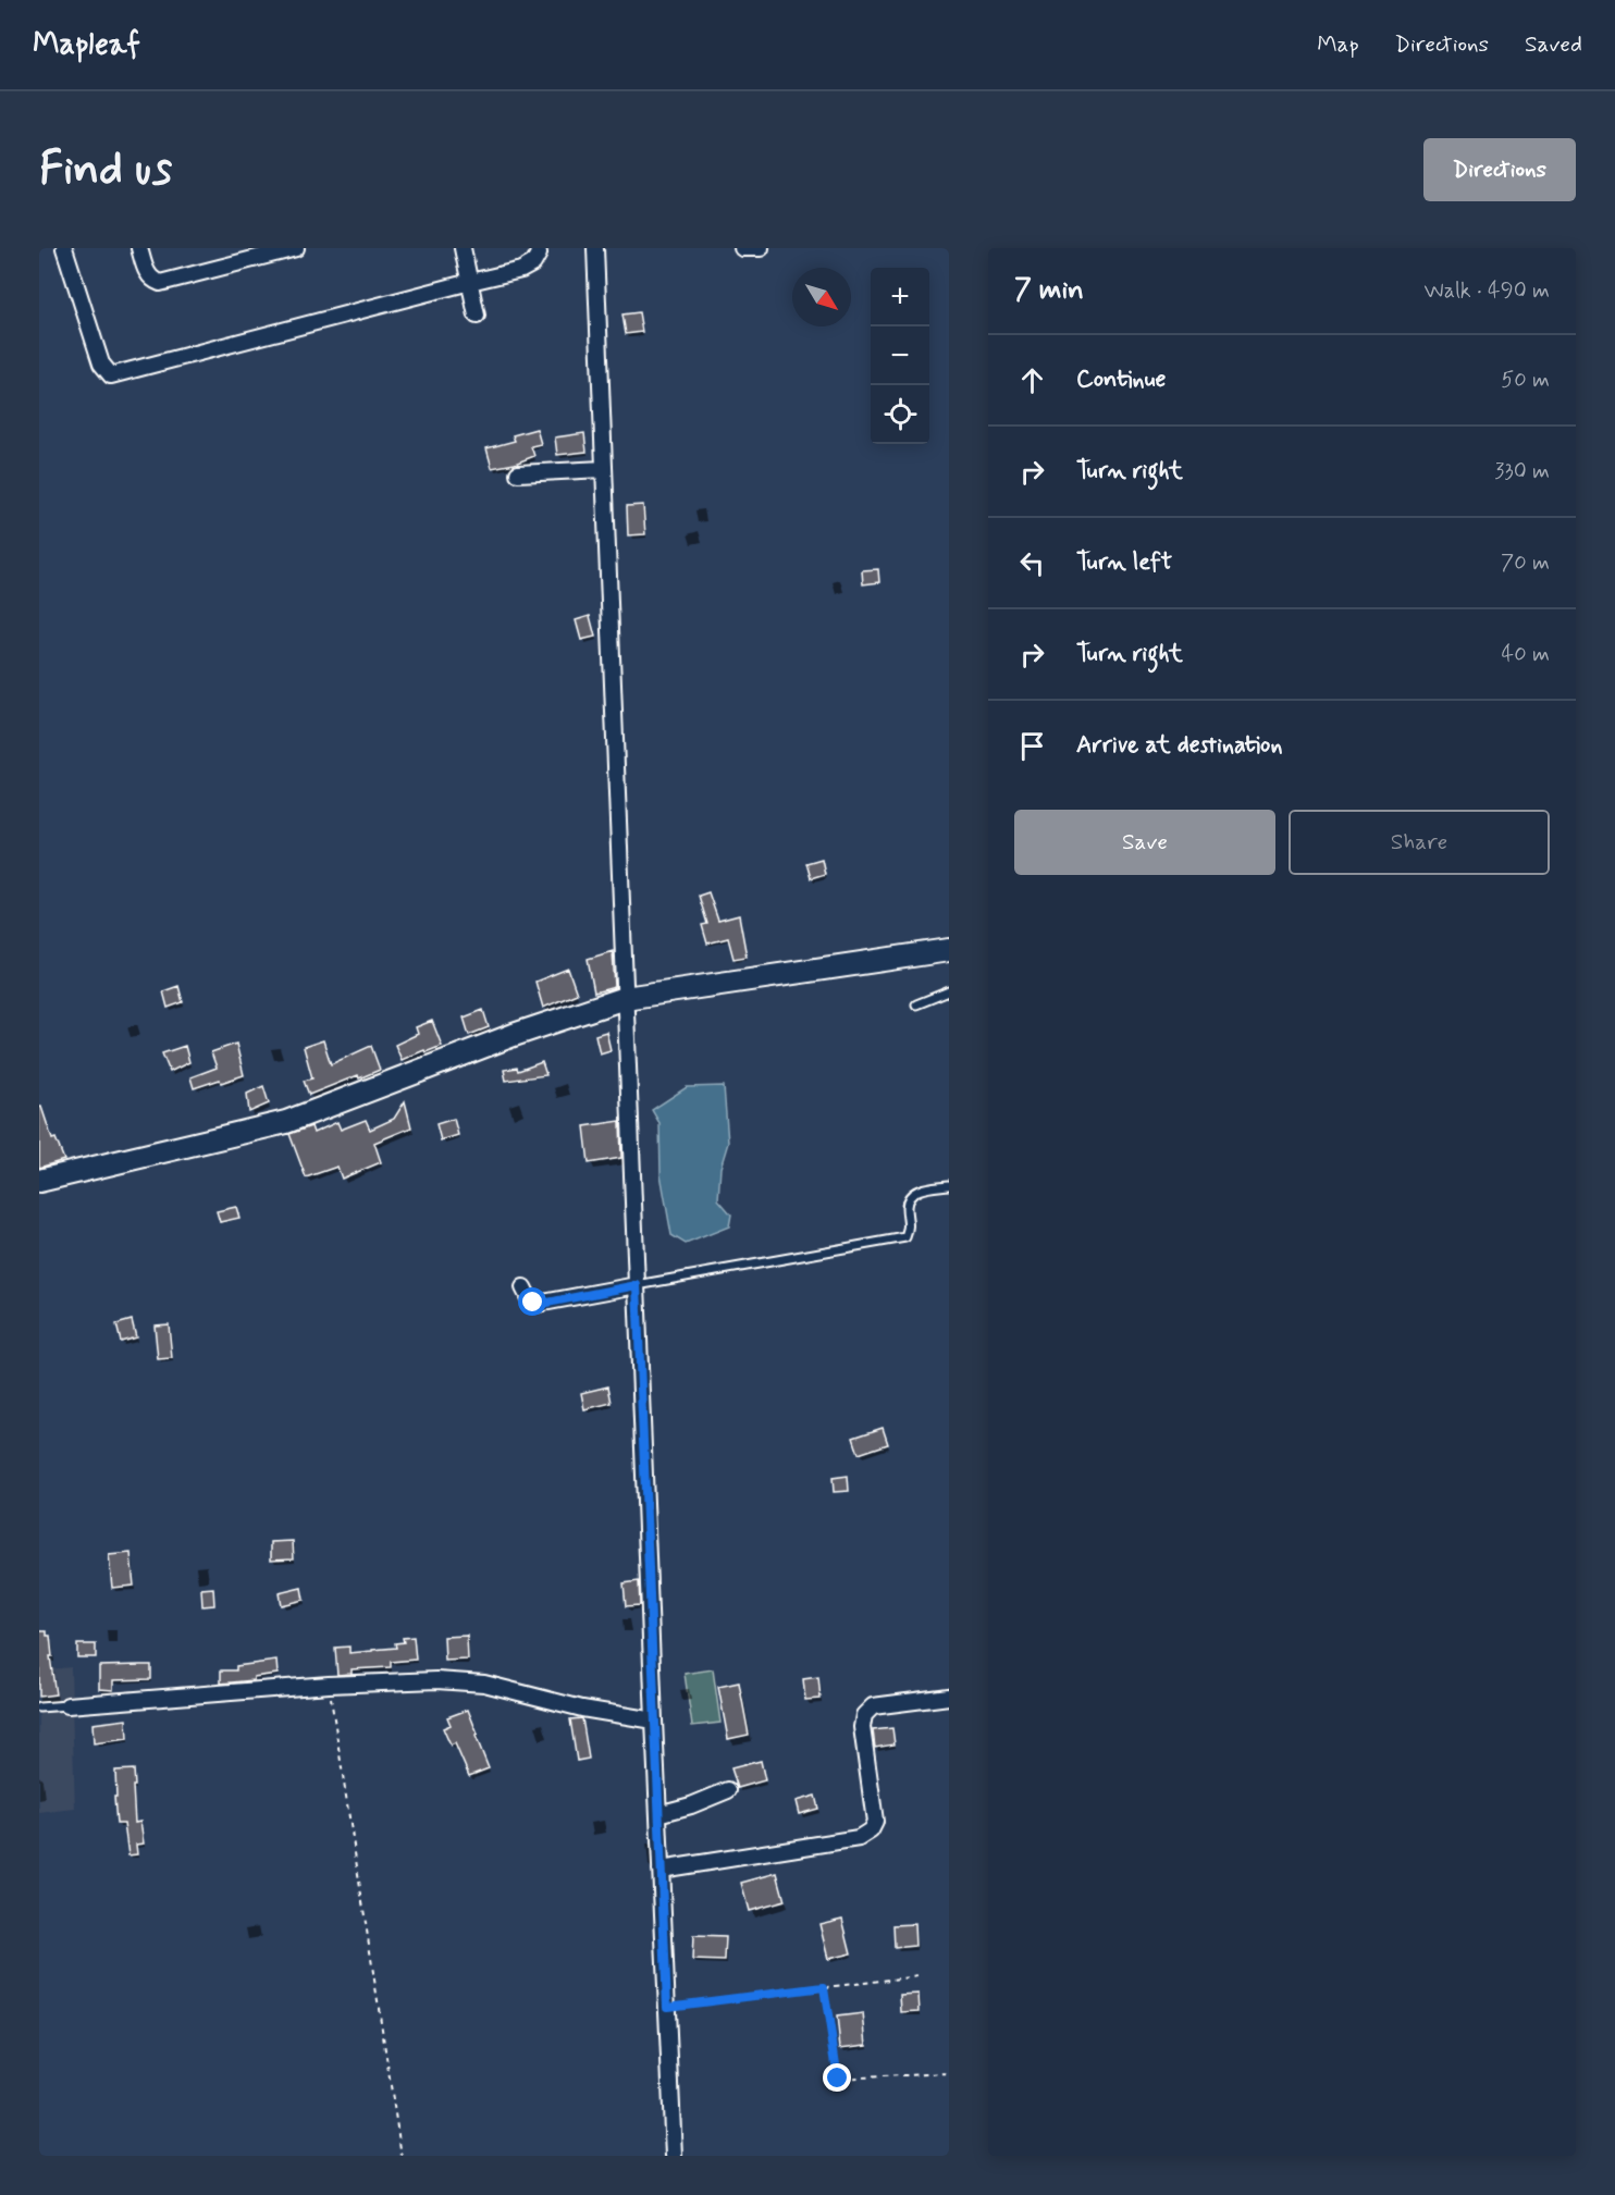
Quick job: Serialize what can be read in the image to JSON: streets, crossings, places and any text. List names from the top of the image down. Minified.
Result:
{"north":"bottom right","page":{"header":"Mapleaf","nav":["Map","Directions","Saved"],"buttons":["Directions",["Save","Share"]],"title":"Find us","heading":["7 min","Walk · 490 m"],"map_buttons":["+","−"],"list":[["Continue","50 m"],["Turn right","330 m"],["Turn left","70 m"],["Turn right","40 m"],"Arrive at destination"]}}
